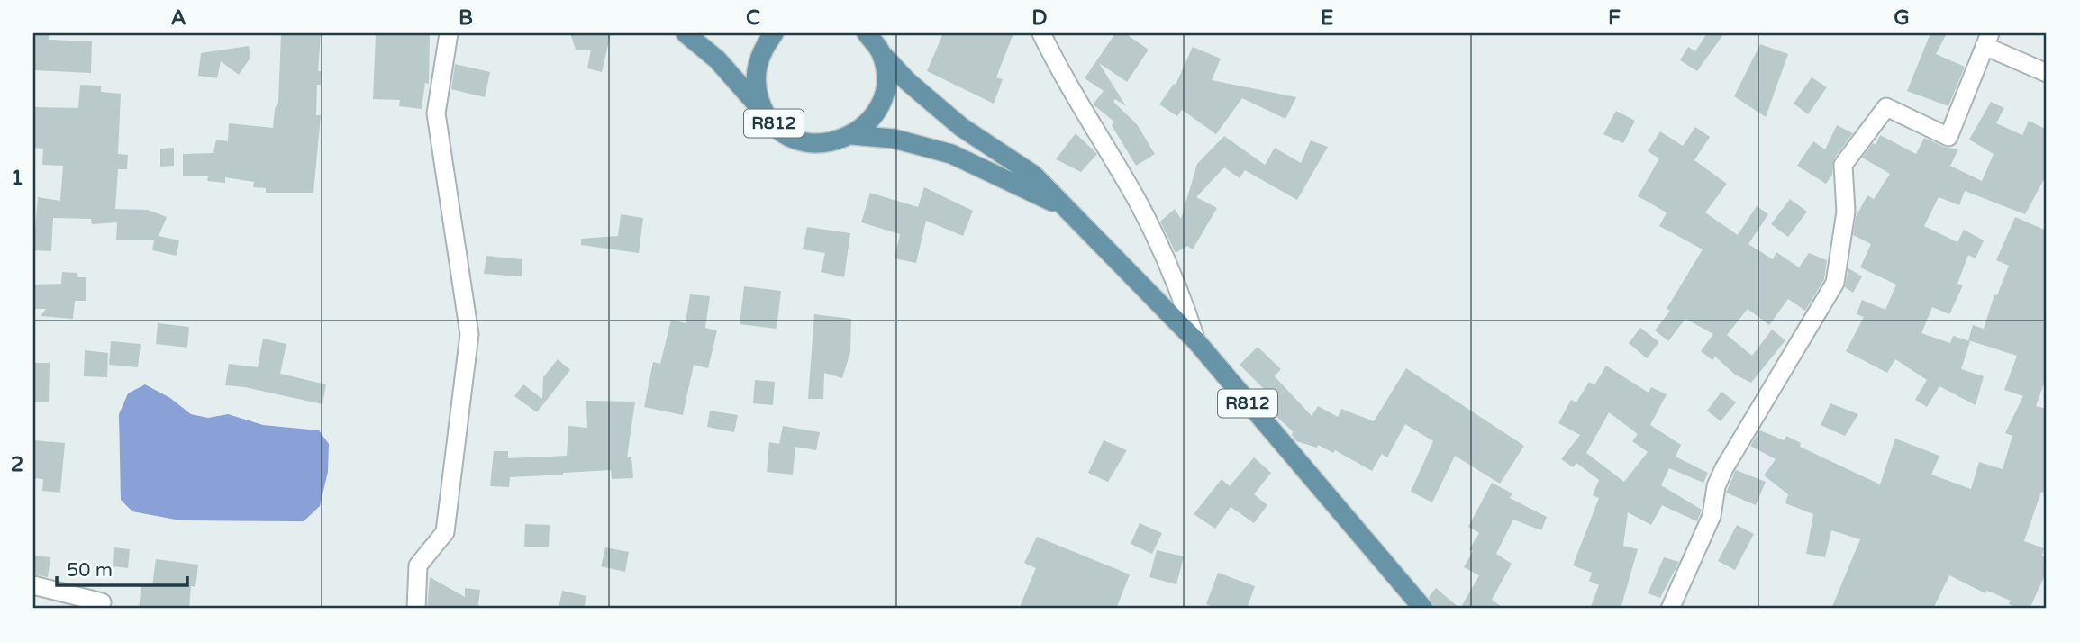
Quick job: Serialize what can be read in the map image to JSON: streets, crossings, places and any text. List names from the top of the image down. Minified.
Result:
{"streets":{"main road":["R812"]},"scale_bar":"50 m","grid":{"columns":["A","B","C","D","E","F","G"],"rows":["1","2"]}}
